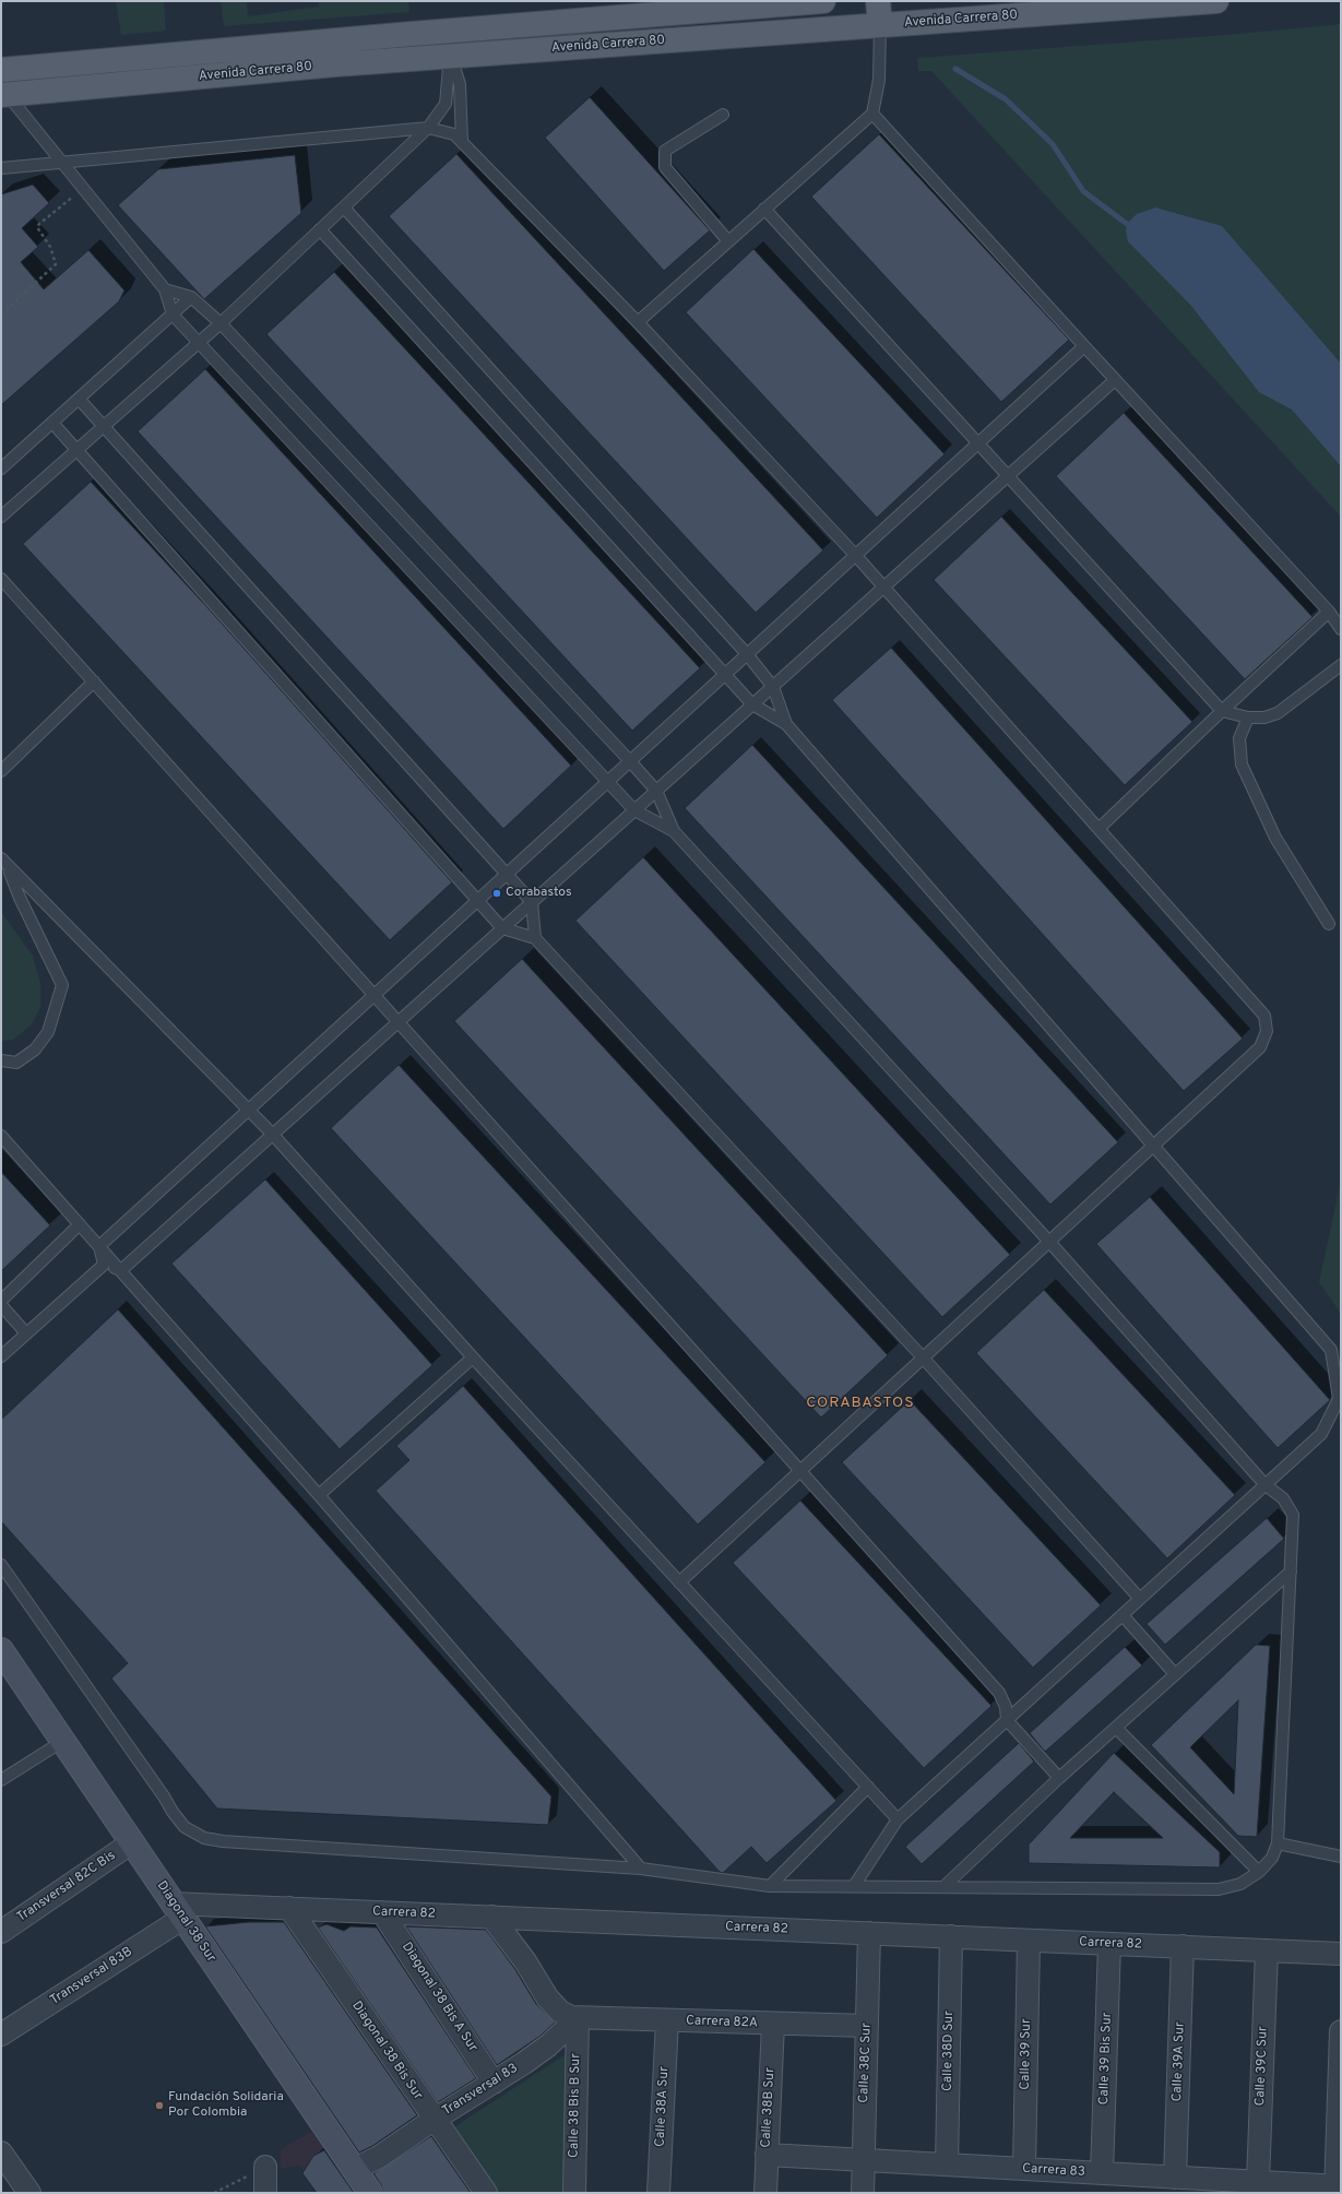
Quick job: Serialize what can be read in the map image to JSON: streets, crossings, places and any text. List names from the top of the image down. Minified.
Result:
{"streets":{"main road":["Avenida Carrera 80"],"street":["Transversal 82C Bis","Carrera 82","Diagonal 38 Sur","Transversal 83B","Diagonal 38 Bis A Sur","Carrera 82A","Diagonal 38 Bis Sur","Calle 38D Sur","Calle 39 Sur","Calle 39 Bis Sur","Calle 39A Sur","Calle 38C Sur","Calle 39C Sur","Transversal 83","Calle 38 Bis B Sur","Calle 38A Sur","Calle 38B Sur","Carrera 83"]},"crossings":[["Transversal 82C Bis","Diagonal 38 Sur"],["Carrera 82","Diagonal 38 Sur"],["Carrera 82","Transversal 83B"],["Carrera 82","Diagonal 38 Bis A Sur"],["Carrera 82","Diagonal 38 Bis Sur"],["Carrera 82","Calle 38D Sur"],["Carrera 82","Calle 39 Sur"],["Carrera 82","Calle 39 Bis Sur"],["Carrera 82","Calle 39A Sur"],["Carrera 82","Calle 38C Sur"],["Carrera 82","Calle 39C Sur"],["Diagonal 38 Sur","Transversal 83B"],["Diagonal 38 Sur","Transversal 83"],["Diagonal 38 Bis A Sur","Transversal 83"],["Carrera 82A","Calle 38C Sur"],["Carrera 82A","Transversal 83"],["Carrera 82A","Calle 38 Bis B Sur"],["Carrera 82A","Calle 38A Sur"],["Carrera 82A","Calle 38B Sur"],["Diagonal 38 Bis Sur","Transversal 83"],["Calle 38D Sur","Carrera 83"],["Calle 39 Sur","Carrera 83"],["Calle 39 Bis Sur","Carrera 83"],["Calle 39A Sur","Carrera 83"],["Calle 38C Sur","Carrera 83"],["Calle 39C Sur","Carrera 83"],["Transversal 83","Calle 38 Bis B Sur"],["Calle 38B Sur","Carrera 83"]],"districts":["CORABASTOS"],"places":["Corabastos","Fundación Solidaria Por Colombia"]}
